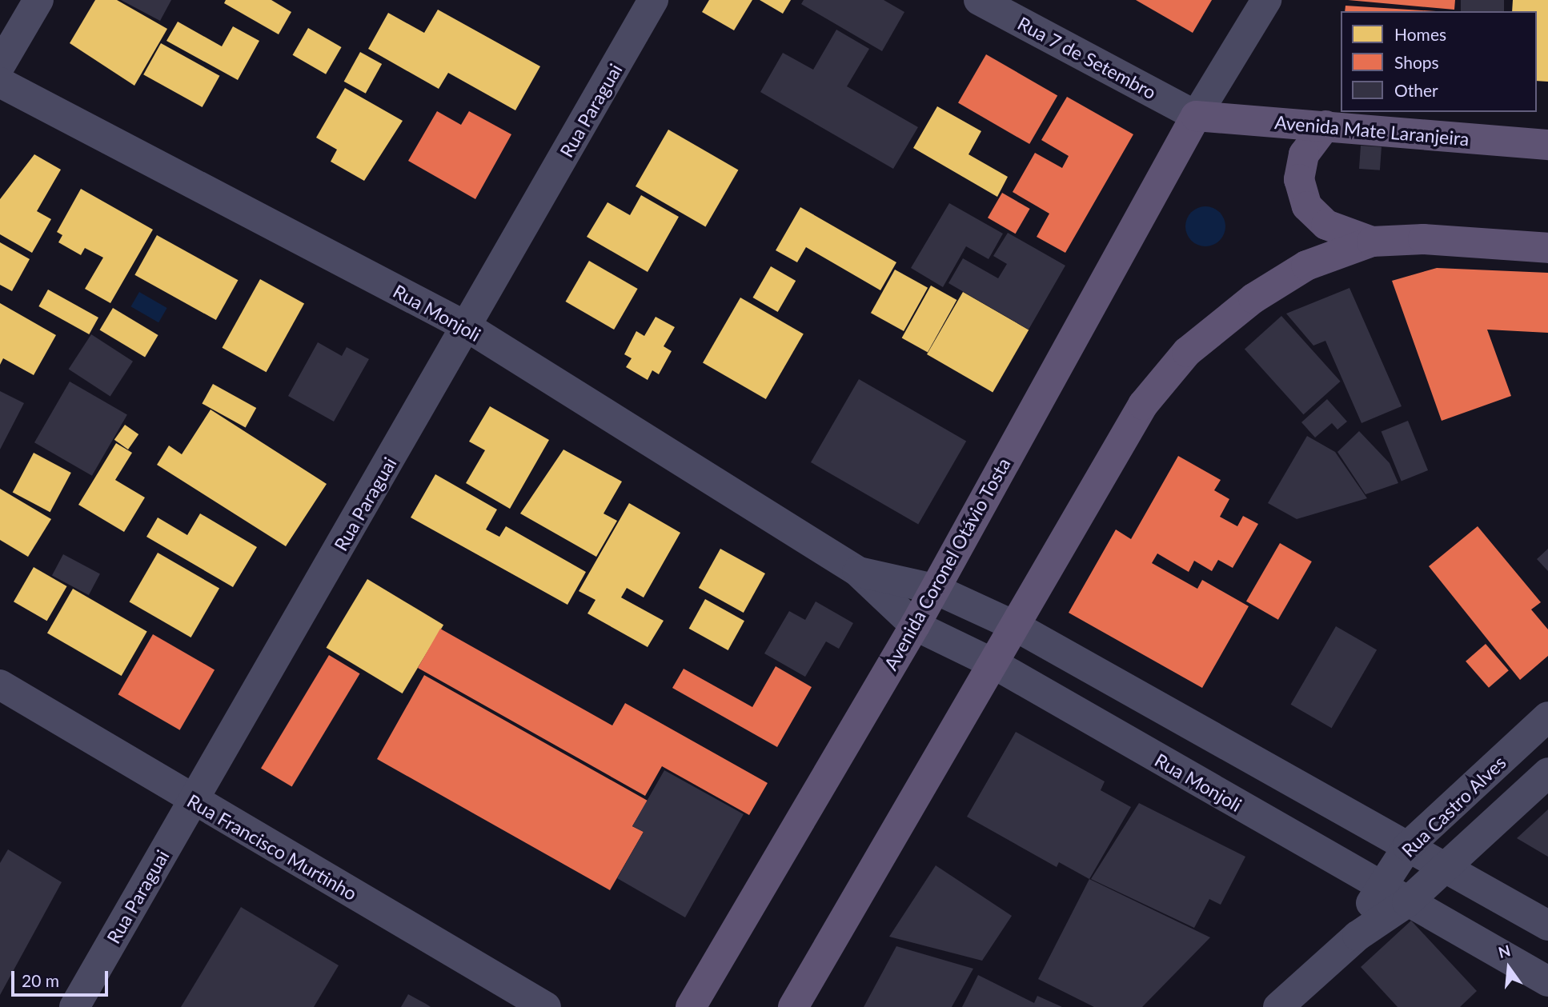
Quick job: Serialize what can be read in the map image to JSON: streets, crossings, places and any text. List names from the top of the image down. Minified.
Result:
{"streets":{"main road":["Avenida Mate Laranjeira","Avenida Coronel Otávio Tosta"],"street":["Rua 7 de Setembro","Rua Paraguai","Rua Monjoli","Rua Castro Alves","Rua Francisco Murtinho"]},"crossings":[["Rua 7 de Setembro","Avenida Mate Laranjeira"],["Rua 7 de Setembro","Avenida Coronel Otávio Tosta"],["Rua Paraguai","Rua Monjoli"],["Rua Paraguai","Rua Francisco Murtinho"],["Avenida Mate Laranjeira","Avenida Coronel Otávio Tosta"],["Rua Monjoli","Avenida Coronel Otávio Tosta"],["Rua Monjoli","Rua Castro Alves"]],"legend":["Homes","Shops","Other"],"scale_bar":"20 m","north":"top"}
